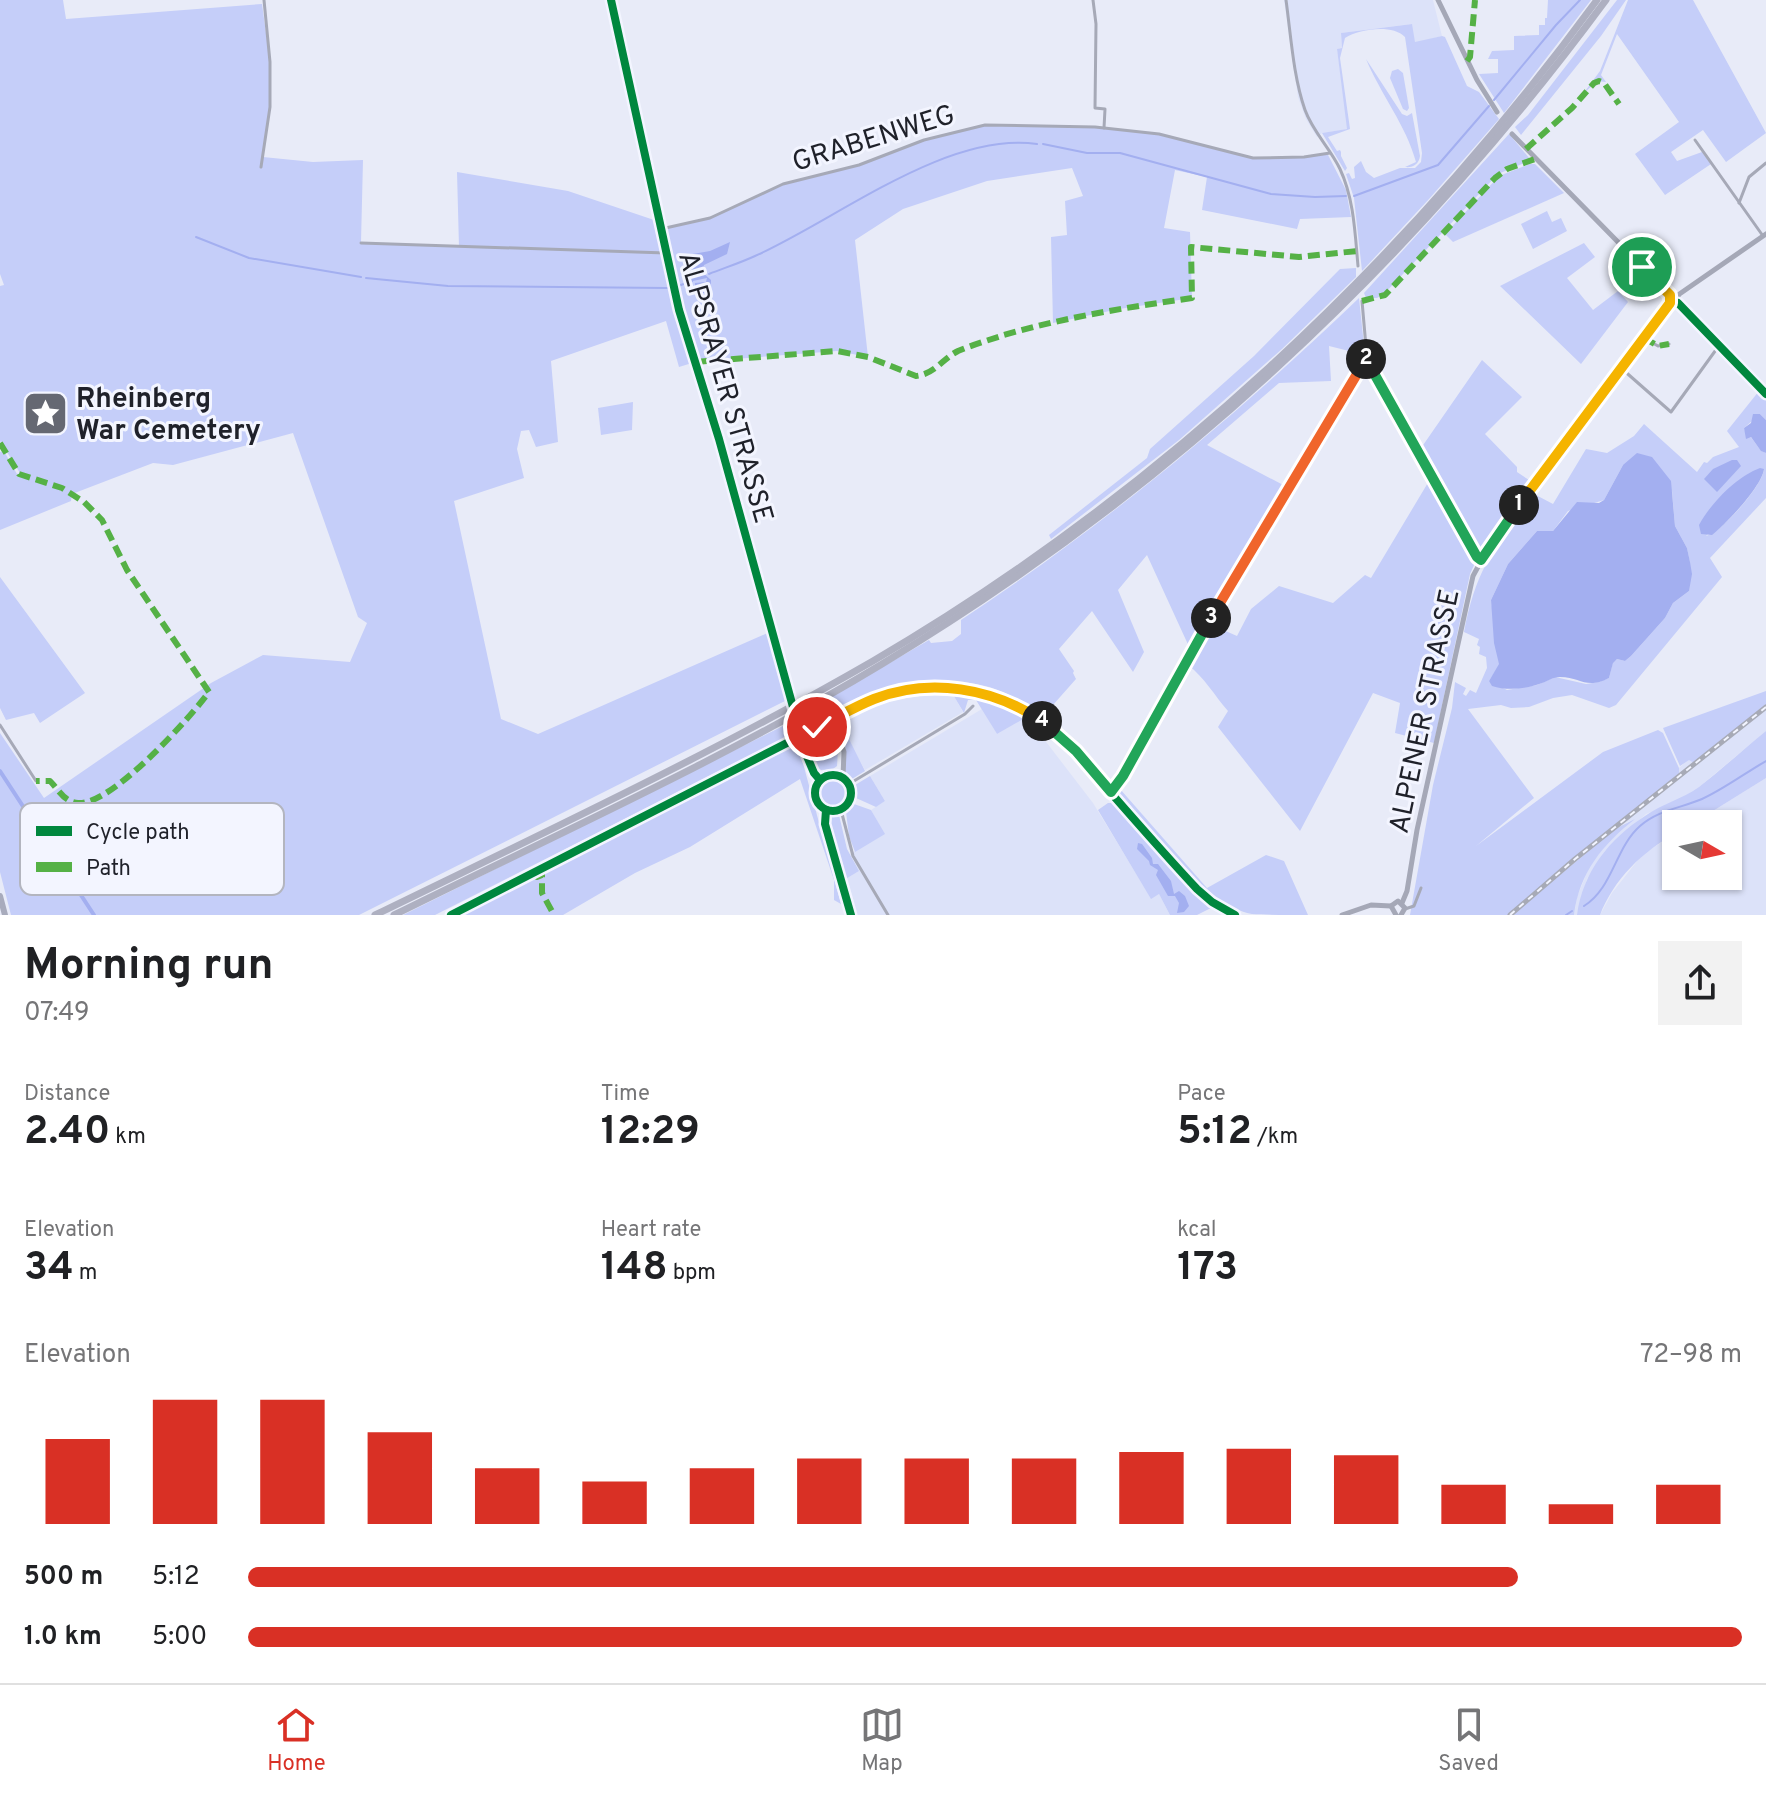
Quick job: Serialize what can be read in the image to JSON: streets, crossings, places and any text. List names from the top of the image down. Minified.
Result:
{"streets":{"street":["GRABENWEG","ALPSRAYER STRASSE","ALPENER STRASSE"]},"crossings":[["GRABENWEG","ALPSRAYER STRASSE"]],"places":{"place":["Rheinberg War Cemetery"]},"legend":["Cycle path","Path"],"north":"right","page":{"pins":["2","1","3","4"],"heading":["Morning run","07:49"],"stats":[["Distance","2.40 km"],["Time","12:29"],["Pace","5:12 /km"],["Elevation","34 m"],["Heart rate","148 bpm"],["kcal","173"]],"chart":["Elevation","72–98 m"],"list":[{"name":"500 m","note":"5:12"},{"name":"1.0 km","note":"5:00"}],"tabs":["Home","Map","Saved"]}}
